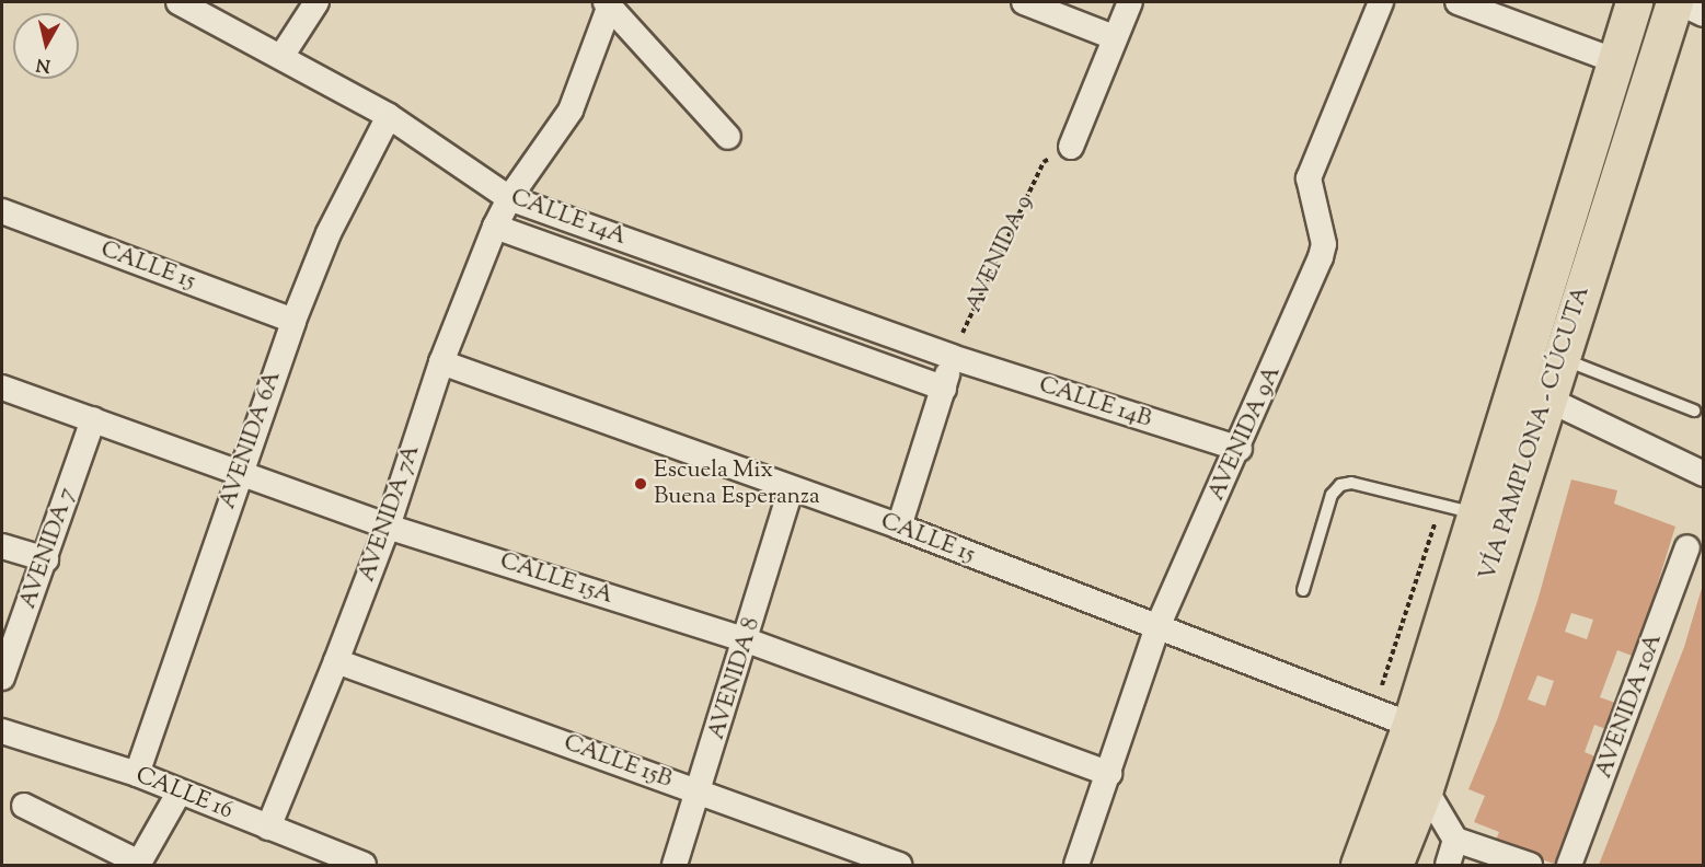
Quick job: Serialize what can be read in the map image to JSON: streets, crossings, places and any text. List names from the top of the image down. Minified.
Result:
{"streets":{"highway":["VÍA PAMPLONA - CÚCUTA"],"street":["CALLE 14A","CALLE 15","CALLE 14B","AVENIDA 9A","AVENIDA 6A","AVENIDA 7A","AVENIDA 7","CALLE 15A","AVENIDA 8","AVENIDA 10A","CALLE 15B","CALLE 16"],"path":["AVENIDA 9"]},"crossings":[["CALLE 14A","AVENIDA 9"],["CALLE 14A","CALLE 14B"],["CALLE 14A","AVENIDA 6A"],["CALLE 14A","AVENIDA 7A"],["AVENIDA 9","CALLE 14B"],["CALLE 15","AVENIDA 9A"],["CALLE 15","VÍA PAMPLONA - CÚCUTA"],["CALLE 15","AVENIDA 6A"],["CALLE 15","AVENIDA 7A"],["CALLE 15","AVENIDA 8"],["CALLE 14B","AVENIDA 9A"],["AVENIDA 9A","CALLE 15A"],["AVENIDA 6A","CALLE 15A"],["AVENIDA 6A","CALLE 16"],["AVENIDA 7A","CALLE 15A"],["AVENIDA 7A","CALLE 15B"],["AVENIDA 7A","CALLE 16"],["AVENIDA 7","CALLE 15A"],["CALLE 15A","AVENIDA 8"],["AVENIDA 8","CALLE 15B"]],"places":["Escuela Mix Buena Esperanza"],"north":"bottom"}
